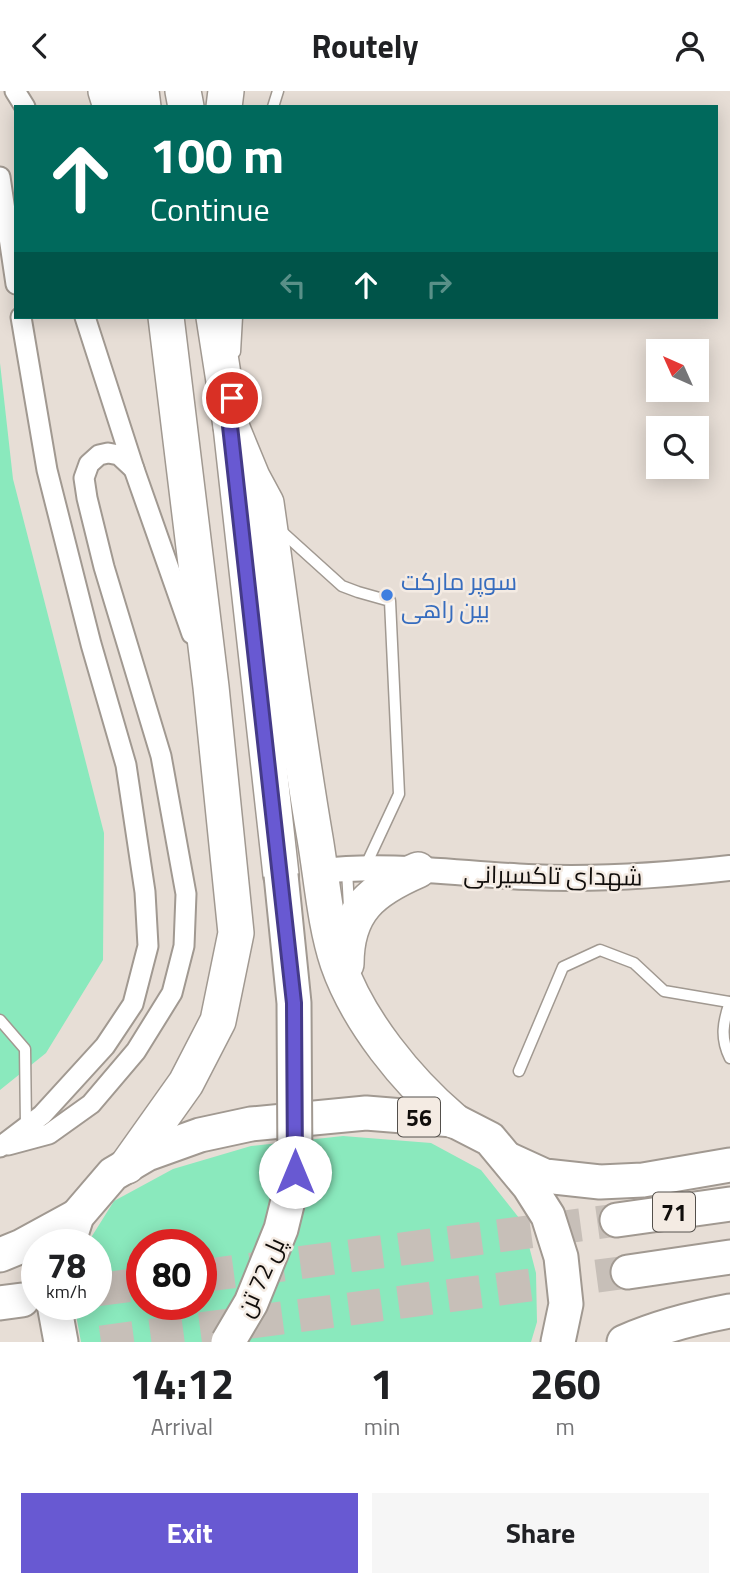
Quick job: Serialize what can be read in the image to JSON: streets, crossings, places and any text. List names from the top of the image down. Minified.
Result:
{"streets":{"highway":["56","71","پل 72 تن"],"street":["شهدای تاکسیرانی"]},"places":["سوپر مارکت بین راهی"],"north":"top left","page":{"header":"Routely","turn":["100 m","Continue"],"speed":"78 km/h","limit":"80","eta":["14:12","Arrival","1","min","260","m"],"buttons":["Exit","Share"]}}
